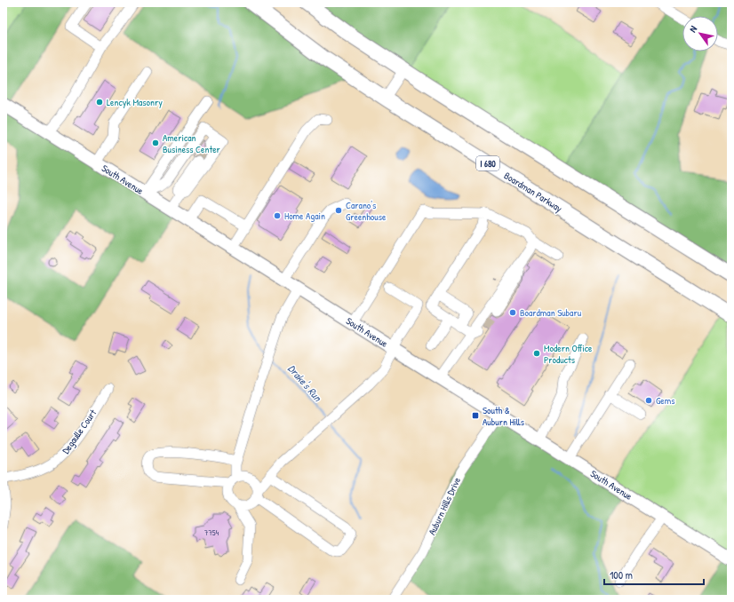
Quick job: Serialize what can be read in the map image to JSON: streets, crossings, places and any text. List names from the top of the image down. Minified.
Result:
{"streets":{"highway":["I 680","Boardman Parkway"],"main road":["South Avenue"],"street":["Degaulle Court","Auburn Hills Drive"]},"crossings":[["South Avenue","Auburn Hills Drive"]],"water":["Drake's Run"],"places":{"other":["Lencyk Masonry","American Business Center","Carano's Greenhouse","Home Again","Boardman Subaru","Modern Office Products","Gems"],"transit":["South & Auburn Hills"]},"house_numbers":["7754"],"scale_bar":"100 m","north":"top left"}
